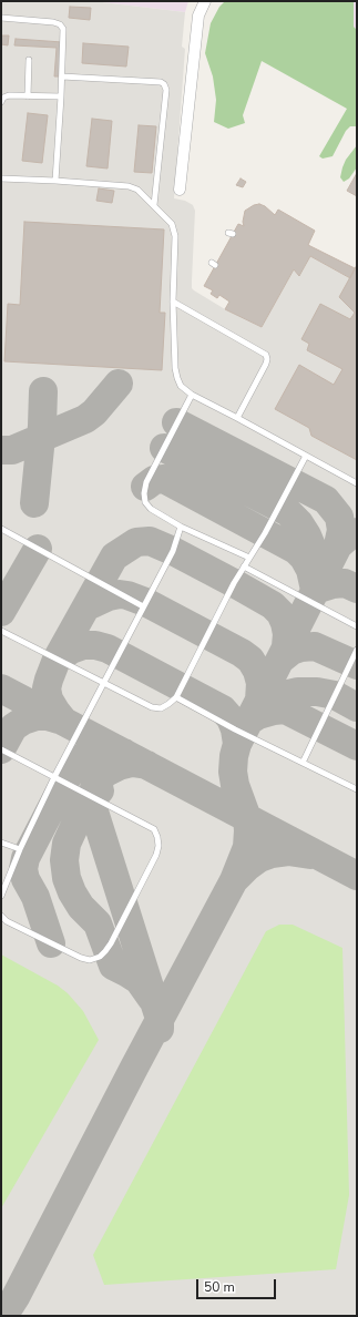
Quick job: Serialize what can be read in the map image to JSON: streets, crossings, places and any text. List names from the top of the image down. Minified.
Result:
{"scale_bar":"50 m"}
